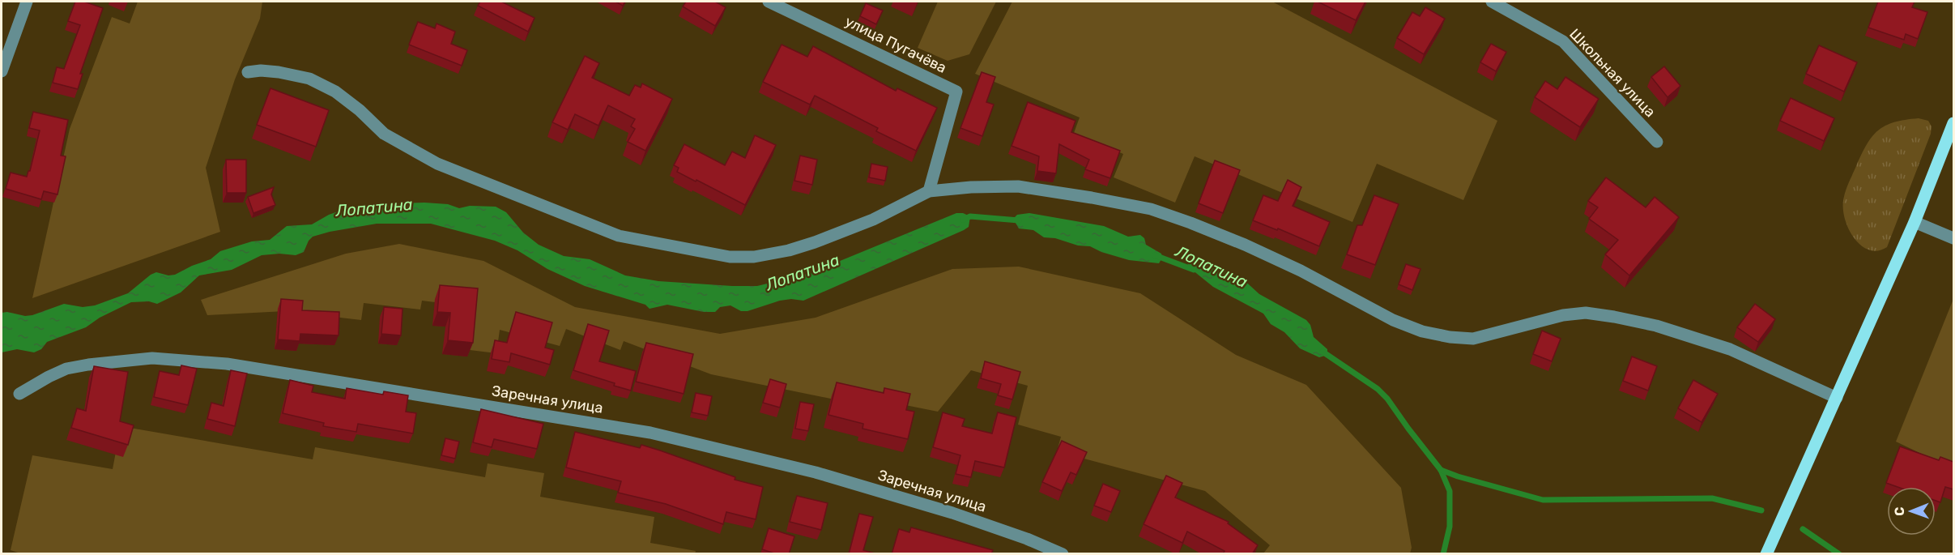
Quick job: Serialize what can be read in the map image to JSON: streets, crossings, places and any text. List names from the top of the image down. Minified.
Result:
{"streets":{"street":["улица Пугачёва","Школьная улица","Заречная улица"]},"water":["Лопатина"],"north":"left"}
